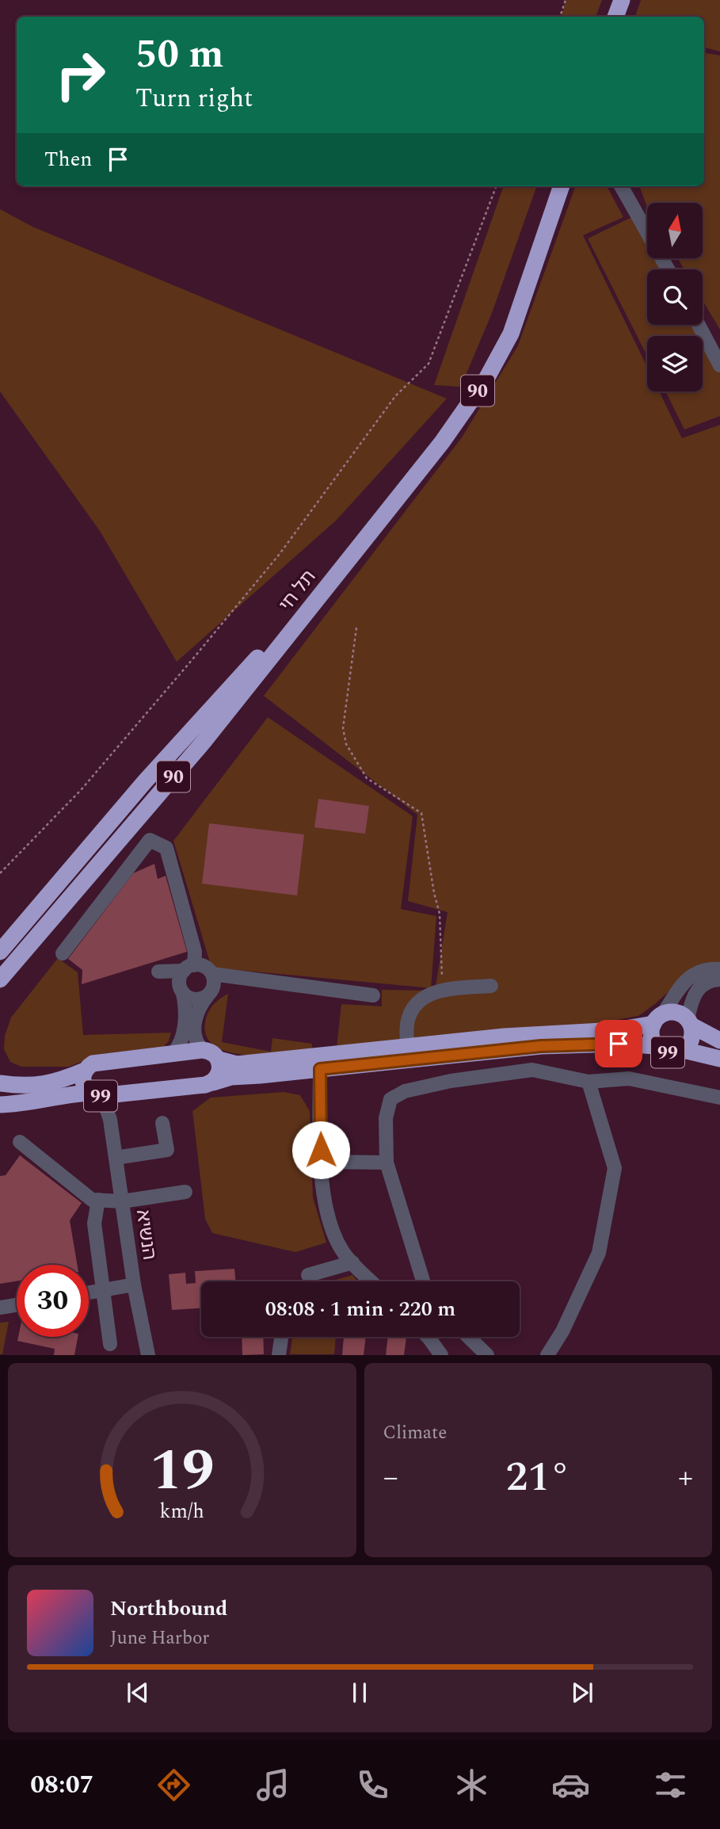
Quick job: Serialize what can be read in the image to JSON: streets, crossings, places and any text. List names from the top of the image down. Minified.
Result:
{"streets":{"highway":["90","תל חי","99"],"street":["הנשיא"]},"crossings":[["90","תל חי"],["99","הנשיא"]],"north":"top","page":{"turn":["50 m","Turn right"],"then":"Then","limit":"30","trip":"08:08 · 1 min · 220 m","tile":"Climate","heat":["−","21°","+"],"song":["Northbound","June Harbor"],"tabs":"08:07","gauge":["19","km/h"]}}
